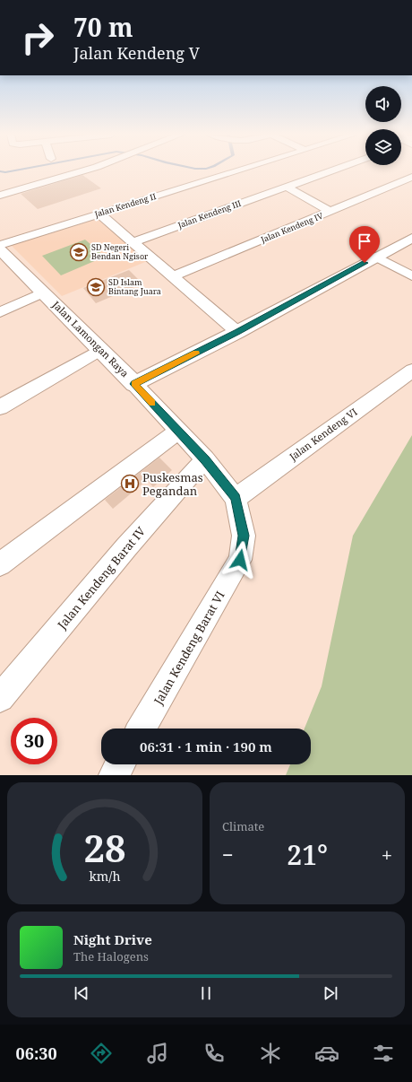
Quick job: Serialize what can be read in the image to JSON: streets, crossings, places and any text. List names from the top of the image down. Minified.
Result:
{"streets":{"street":["Jalan Kendeng II","Jalan Kendeng III","Jalan Kendeng IV","Jalan Lamongan Raya","Jalan Kendeng VI","Jalan Kendeng Barat IV","Jalan Kendeng Barat VI"]},"crossings":[["Jalan Kendeng II","Jalan Lamongan Raya"],["Jalan Lamongan Raya","Jalan Kendeng VI"],["Jalan Lamongan Raya","Jalan Kendeng Barat IV"],["Jalan Lamongan Raya","Jalan Kendeng Barat VI"]],"places":{"school or university":["SD Negeri Bendan Ngisor","SD Islam Bintang Juara"],"hospital":["Puskesmas Pegandan"]},"page":{"turn":["70 m","Jalan Kendeng V"],"limit":"30","trip":"06:31 · 1 min · 190 m","tile":"Climate","heat":["−","21°","+"],"song":["Night Drive","The Halogens"],"tabs":"06:30","gauge":["28","km/h"]}}
